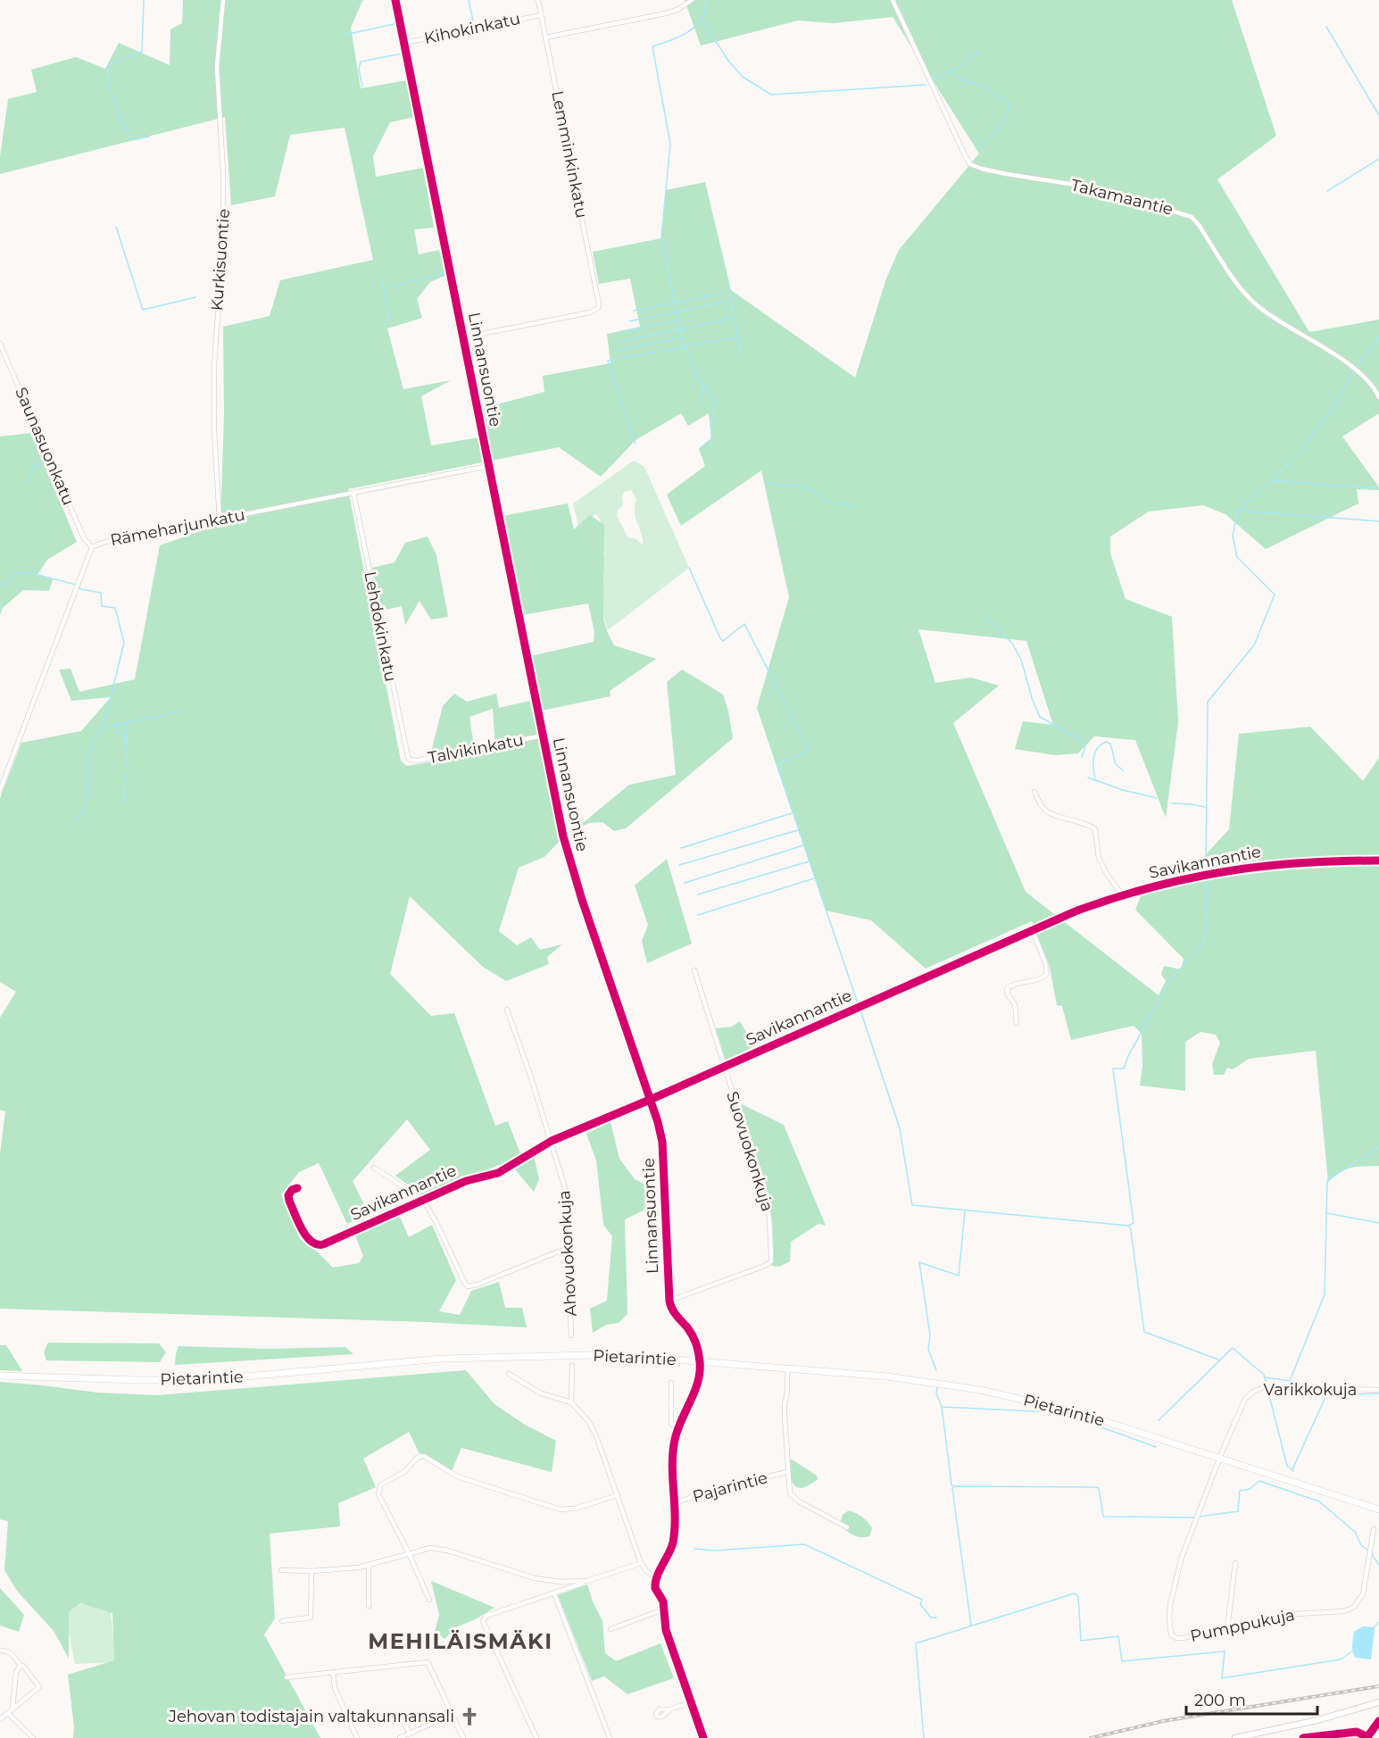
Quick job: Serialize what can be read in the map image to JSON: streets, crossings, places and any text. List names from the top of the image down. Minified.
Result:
{"streets":{"main road":["Pietarintie"],"street":["Kihokinkatu","Lemminkinkatu","Takamaantie","Kurkisuontie","Linnansuontie","Saunasuonkatu","Rämeharjunkatu","Lehdokinkatu","Talvikinkatu","Savikannantie","Suovuokonkuja","Ahovuokonkuja","Varikkokuja","Pajarintie","Pumppukuja"]},"crossings":[["Kihokinkatu","Lemminkinkatu"],["Kihokinkatu","Linnansuontie"],["Lemminkinkatu","Linnansuontie"],["Kurkisuontie","Rämeharjunkatu"],["Linnansuontie","Rämeharjunkatu"],["Linnansuontie","Talvikinkatu"],["Linnansuontie","Savikannantie"],["Linnansuontie","Suovuokonkuja"],["Linnansuontie","Pietarintie"],["Linnansuontie","Pajarintie"],["Saunasuonkatu","Rämeharjunkatu"],["Rämeharjunkatu","Lehdokinkatu"],["Lehdokinkatu","Talvikinkatu"],["Savikannantie","Suovuokonkuja"],["Savikannantie","Ahovuokonkuja"],["Pietarintie","Varikkokuja"],["Pietarintie","Pajarintie"],["Pietarintie","Pumppukuja"],["Varikkokuja","Pumppukuja"]],"districts":["MEHILÄISMÄKI"],"places":{"church":["Jehovan todistajain valtakunnansali"]},"scale_bar":"200 m"}
